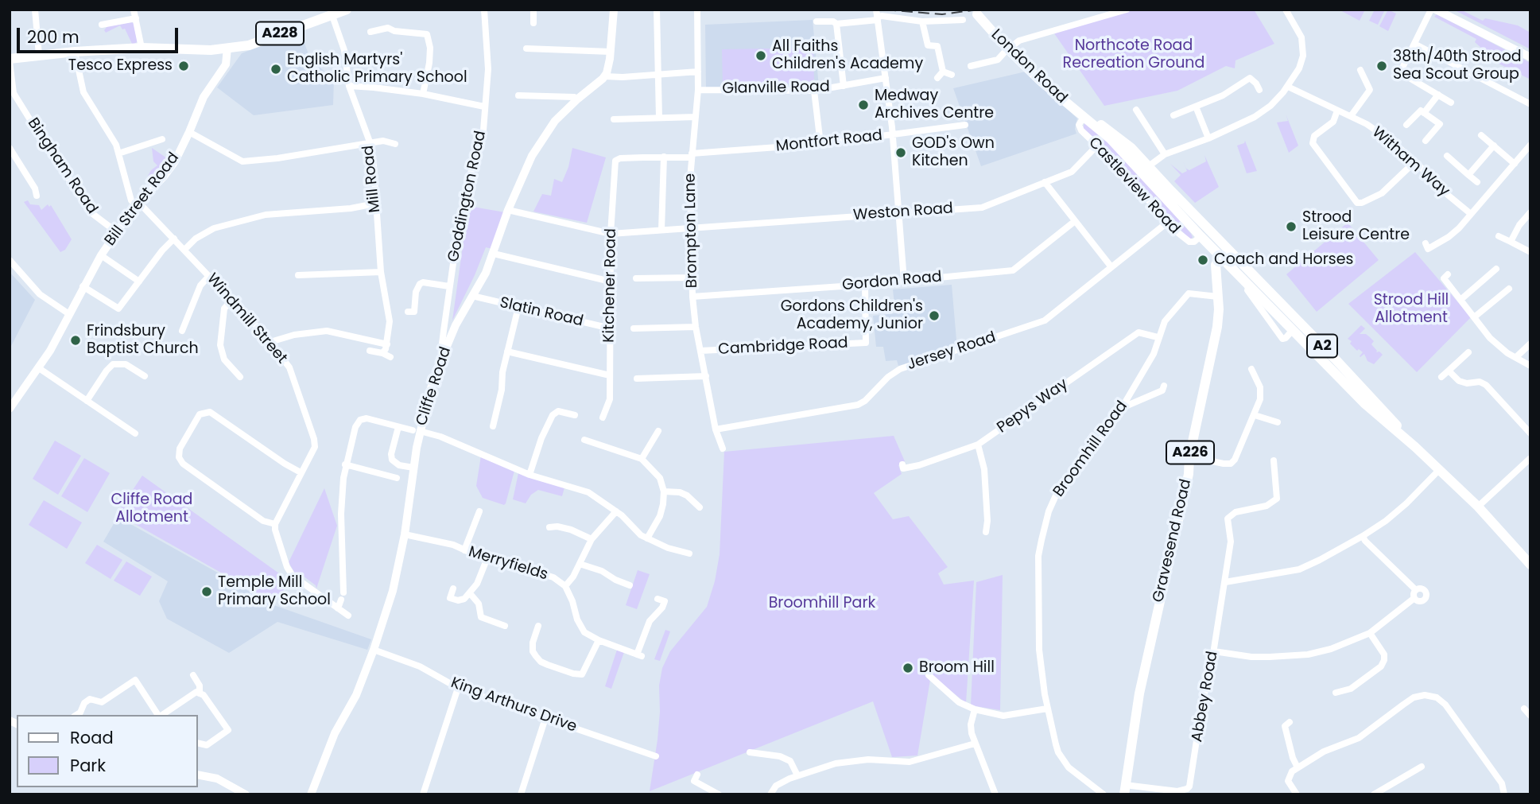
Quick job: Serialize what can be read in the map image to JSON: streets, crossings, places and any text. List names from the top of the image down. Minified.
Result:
{"streets":{"main road":["A228","London Road","Bill Street Road","A2","A226","Gravesend Road"],"street":["Glanville Road","Montfort Road","Witham Way","Bingham Road","Mill Road","Castleview Road","Goddington Road","Weston Road","Brompton Lane","Gordon Road","Kitchener Road","Slatin Road","Windmill Street","Cambridge Road","Jersey Road","Cliffe Road","Pepys Way","Broomhill Road","Merryfields","Abbey Road","King Arthurs Drive"]},"crossings":[["A228","Bingham Road"],["A228","Mill Road"],["A228","Bill Street Road"],["London Road","Castleview Road"],["London Road","A2"],["London Road","Gravesend Road"],["Glanville Road","Brompton Lane"],["Montfort Road","Brompton Lane"],["Montfort Road","Kitchener Road"],["Bingham Road","Bill Street Road"],["Castleview Road","Weston Road"],["Castleview Road","Jersey Road"],["Goddington Road","Cliffe Road"],["Bill Street Road","Windmill Street"],["Weston Road","Brompton Lane"],["Weston Road","Kitchener Road"],["Weston Road","Cliffe Road"],["Brompton Lane","Gordon Road"],["Brompton Lane","Cambridge Road"],["Brompton Lane","Jersey Road"],["Gordon Road","Cambridge Road"],["Kitchener Road","Slatin Road"],["Slatin Road","Cliffe Road"],["A2","Gravesend Road"],["Cliffe Road","Merryfields"],["Cliffe Road","King Arthurs Drive"],["Pepys Way","Broomhill Road"],["Broomhill Road","Gravesend Road"],["Gravesend Road","Abbey Road"]],"parks":["Northcote Road Recreation Ground","Strood Hill Allotment","Cliffe Road Allotment","Broomhill Park"],"places":["All Faiths Children's Academy","Tesco Express","38th/40th Strood Sea Scout Group","English Martyrs' Catholic Primary School","Medway Archives Centre","GOD's Own Kitchen","Strood Leisure Centre","Coach and Horses","Gordons Children's Academy, Junior","Frindsbury Baptist Church","Temple Mill Primary School","Broom Hill"],"legend":["Road","Park"],"scale_bar":"200 m"}
